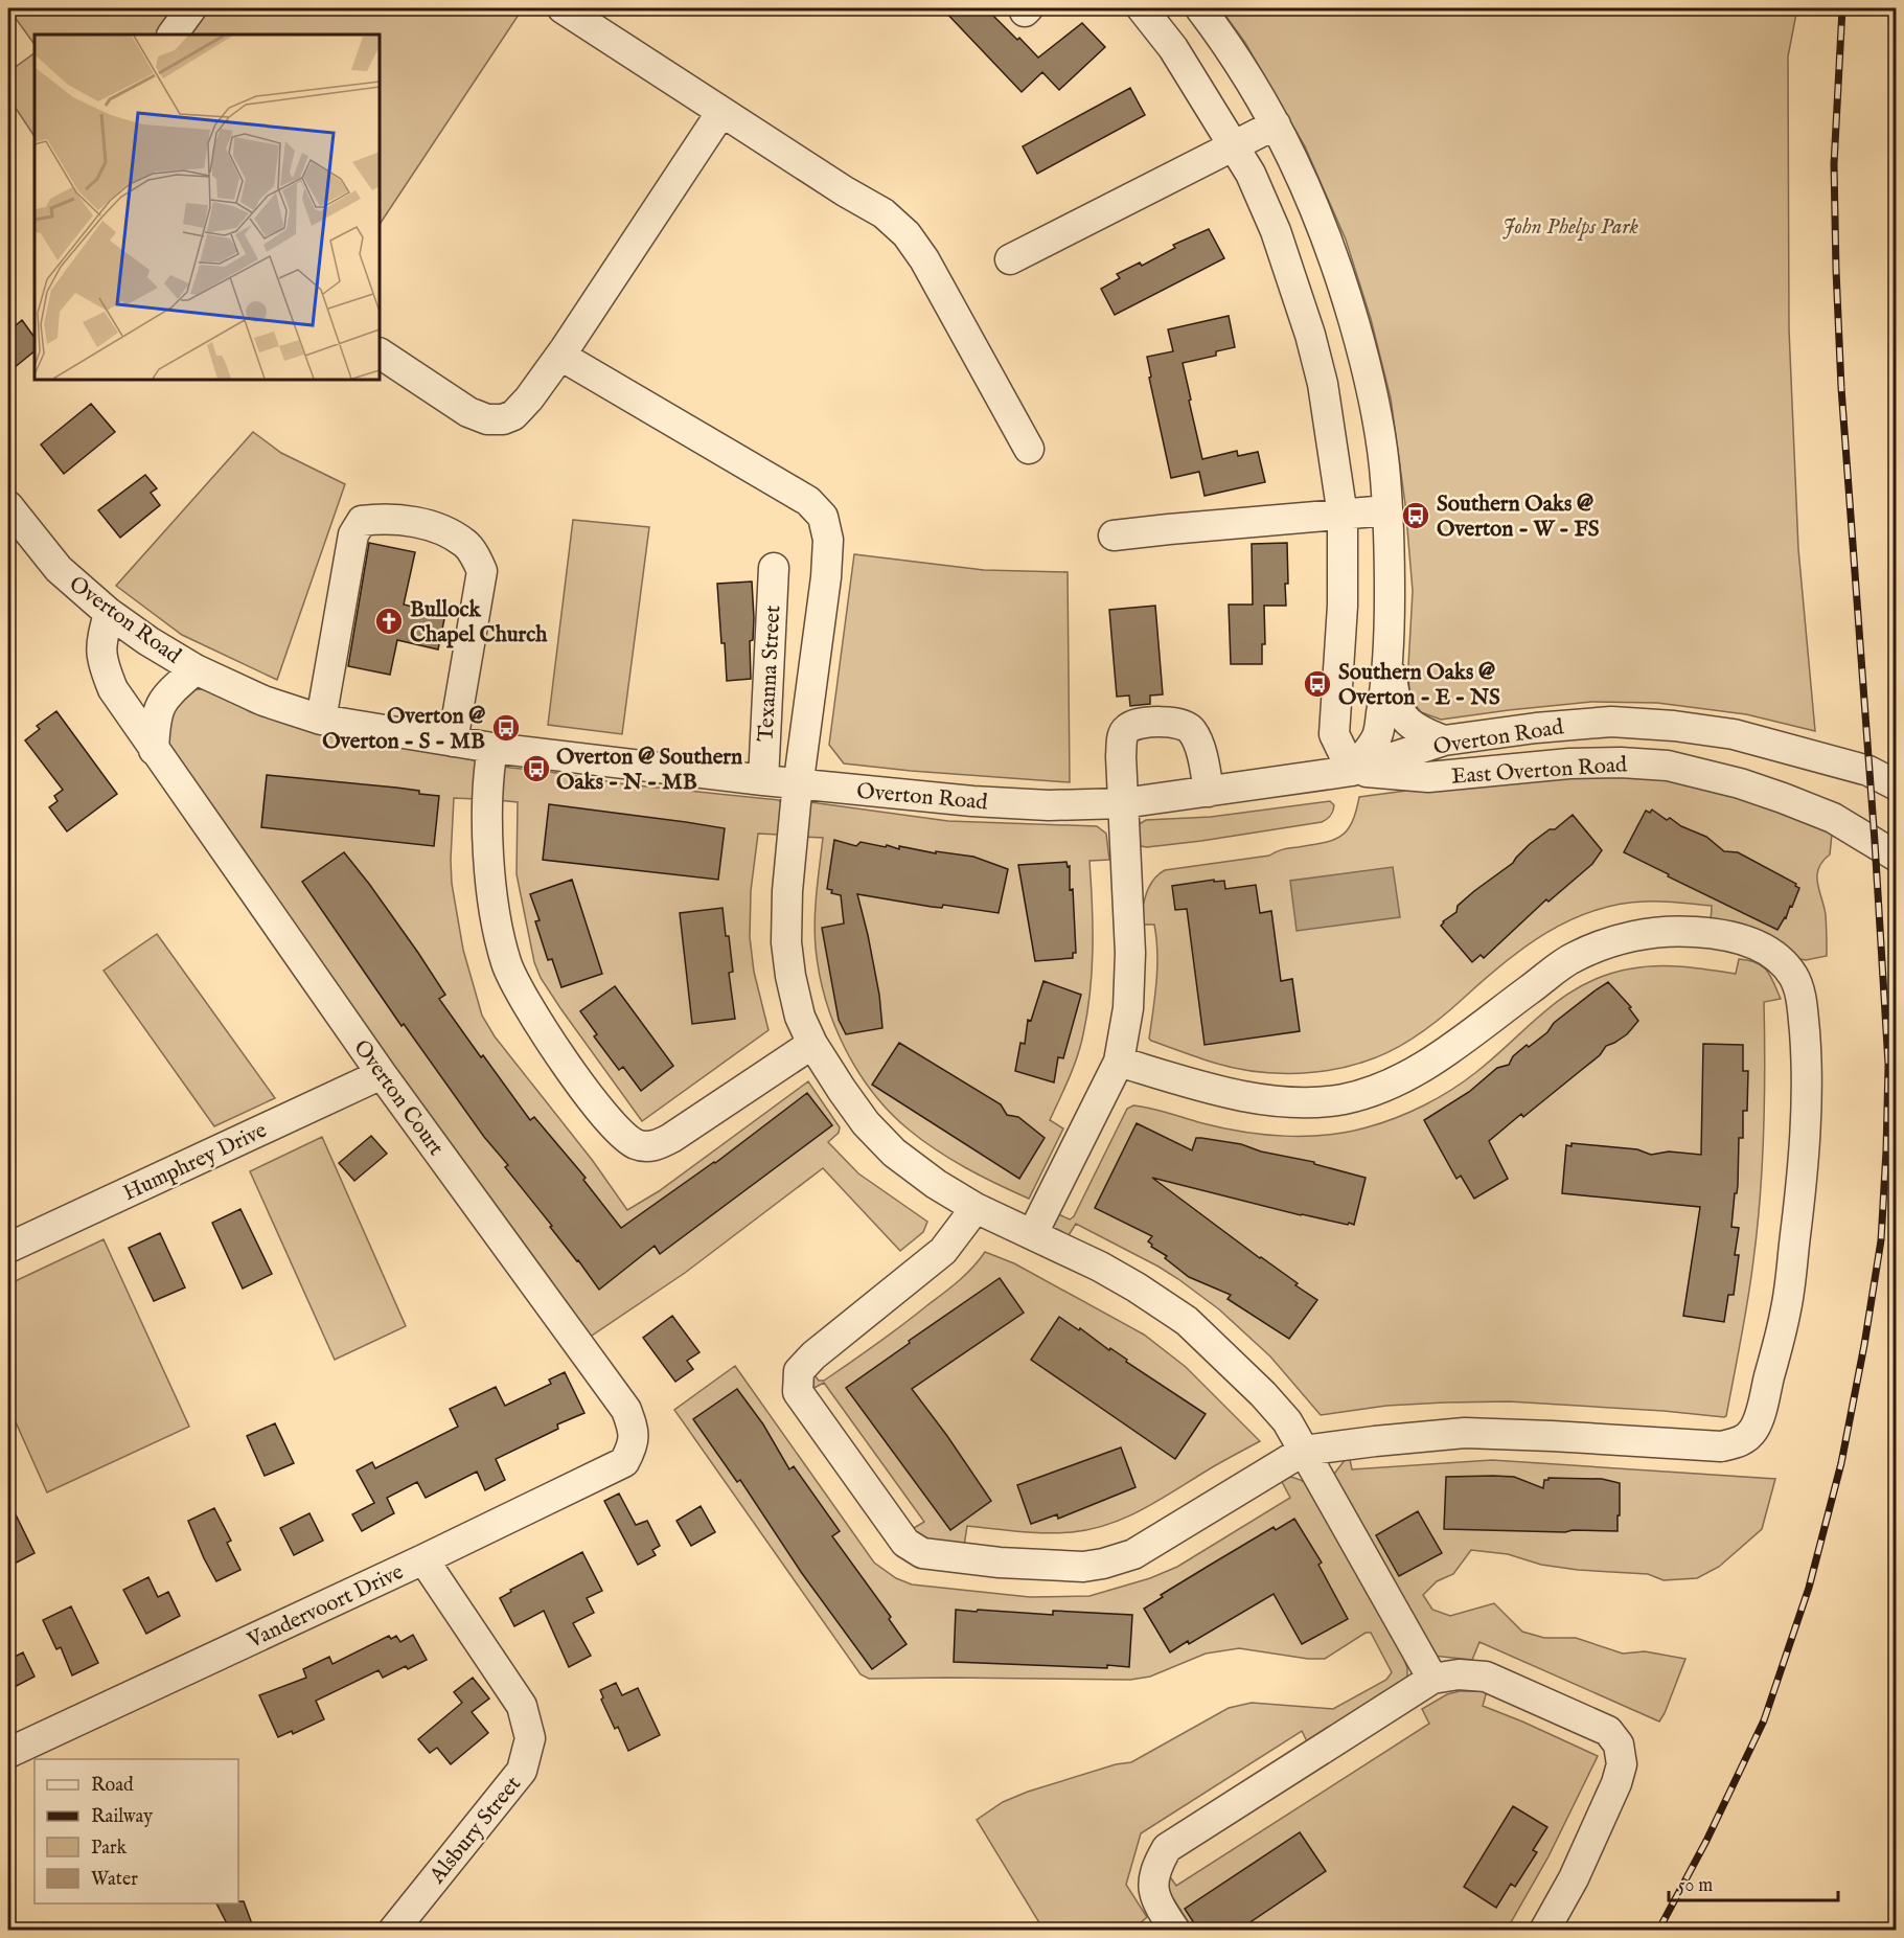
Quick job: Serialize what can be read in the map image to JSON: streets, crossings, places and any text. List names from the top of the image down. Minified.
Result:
{"streets":{"street":["Overton Road","Texanna Street","East Overton Road","Overton Court","Humphrey Drive","Vandervoort Drive","Alsbury Street"]},"crossings":[["Overton Road","Texanna Street"],["Overton Road","East Overton Road"],["Overton Road","Overton Court"],["Overton Court","Humphrey Drive"],["Overton Court","Vandervoort Drive"],["Vandervoort Drive","Alsbury Street"]],"parks":["John Phelps Park"],"places":{"bus stop":["Southern Oaks @ Overton - W - FS","Southern Oaks @ Overton - E - NS","Overton @ Overton - S - MB","Overton @ Southern Oaks - N - MB"],"church":["Bullock Chapel Church"]},"legend":["Road","Railway","Park","Water"],"scale_bar":"50 m"}
